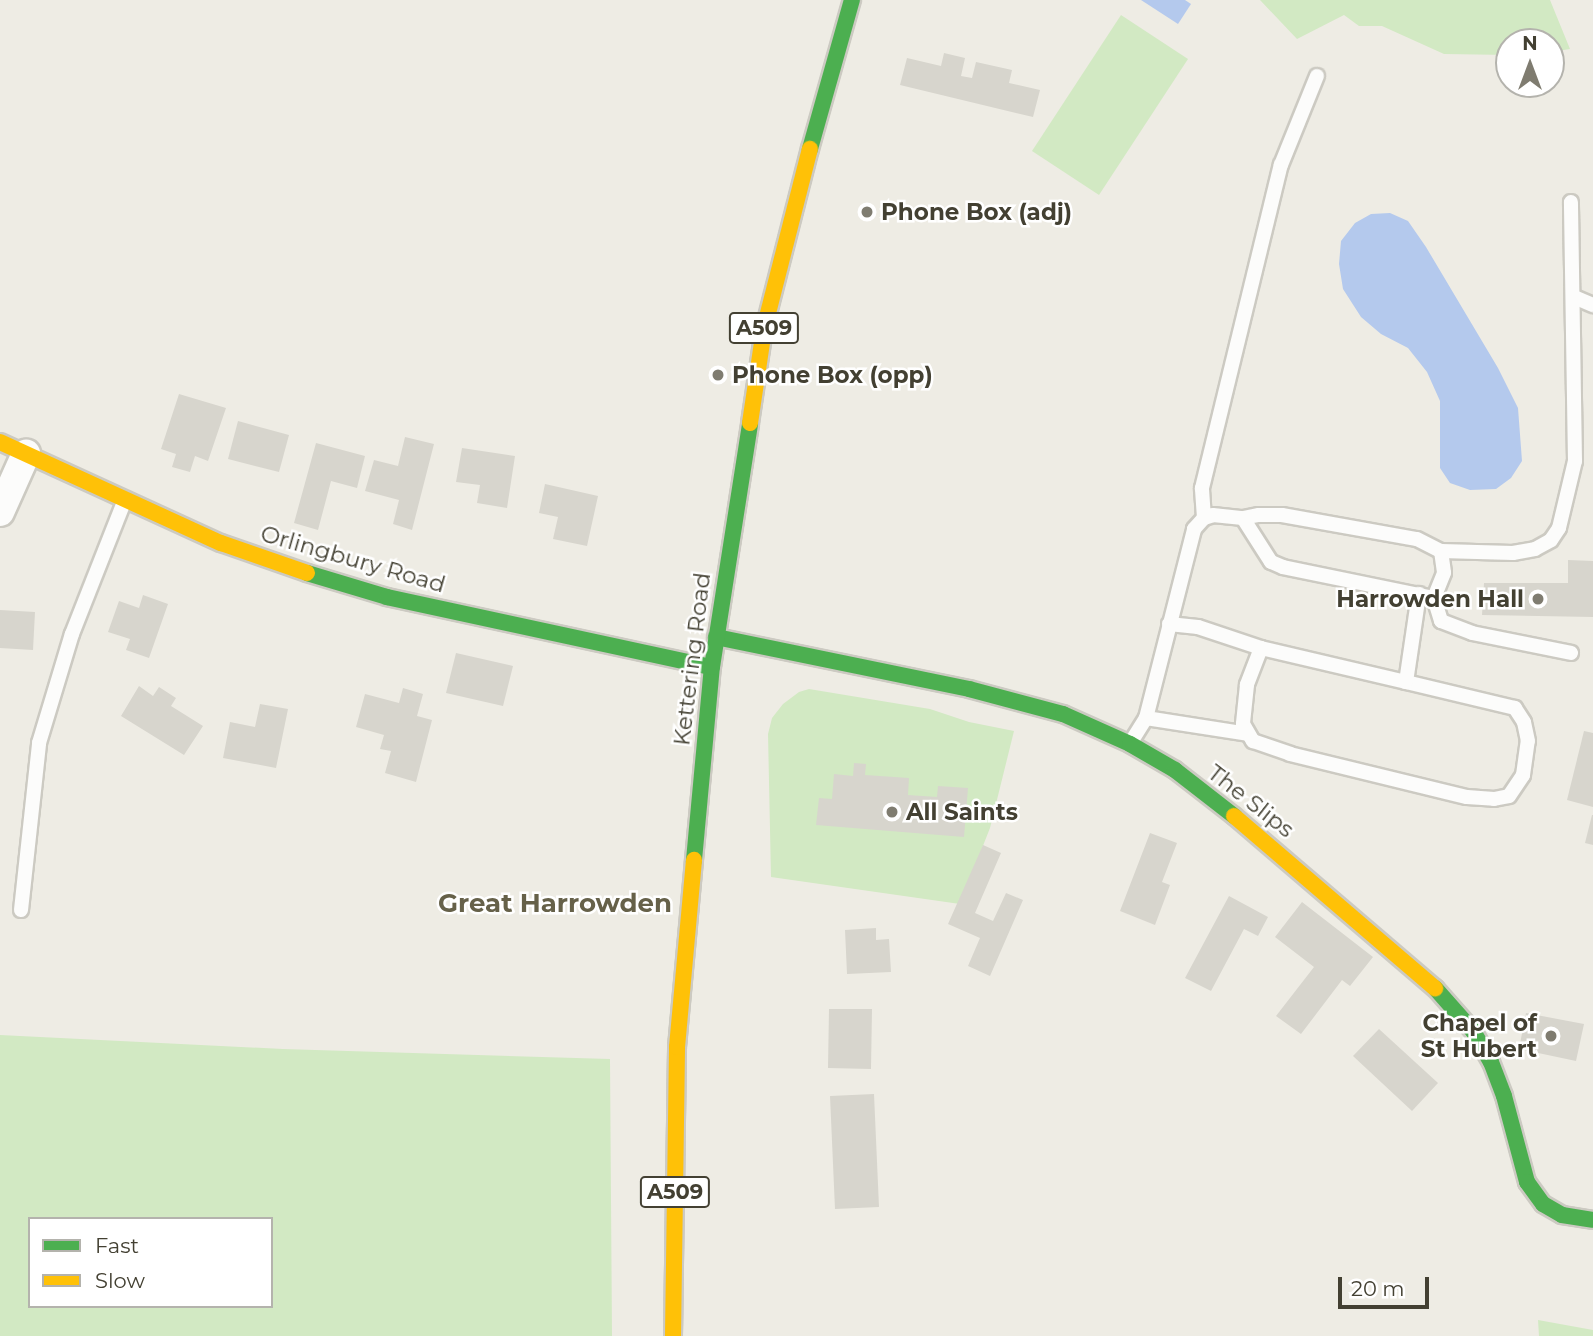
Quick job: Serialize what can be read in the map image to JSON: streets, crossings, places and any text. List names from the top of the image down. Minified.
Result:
{"streets":{"main road":["A509","Orlingbury Road","Kettering Road","The Slips"]},"crossings":[["Orlingbury Road","Kettering Road"],["Kettering Road","The Slips"]],"districts":["Great Harrowden"],"places":["Phone Box (adj)","Phone Box (opp)","Harrowden Hall","All Saints","Chapel of St Hubert"],"legend":["Fast","Slow"],"scale_bar":"20 m","north":"top"}
